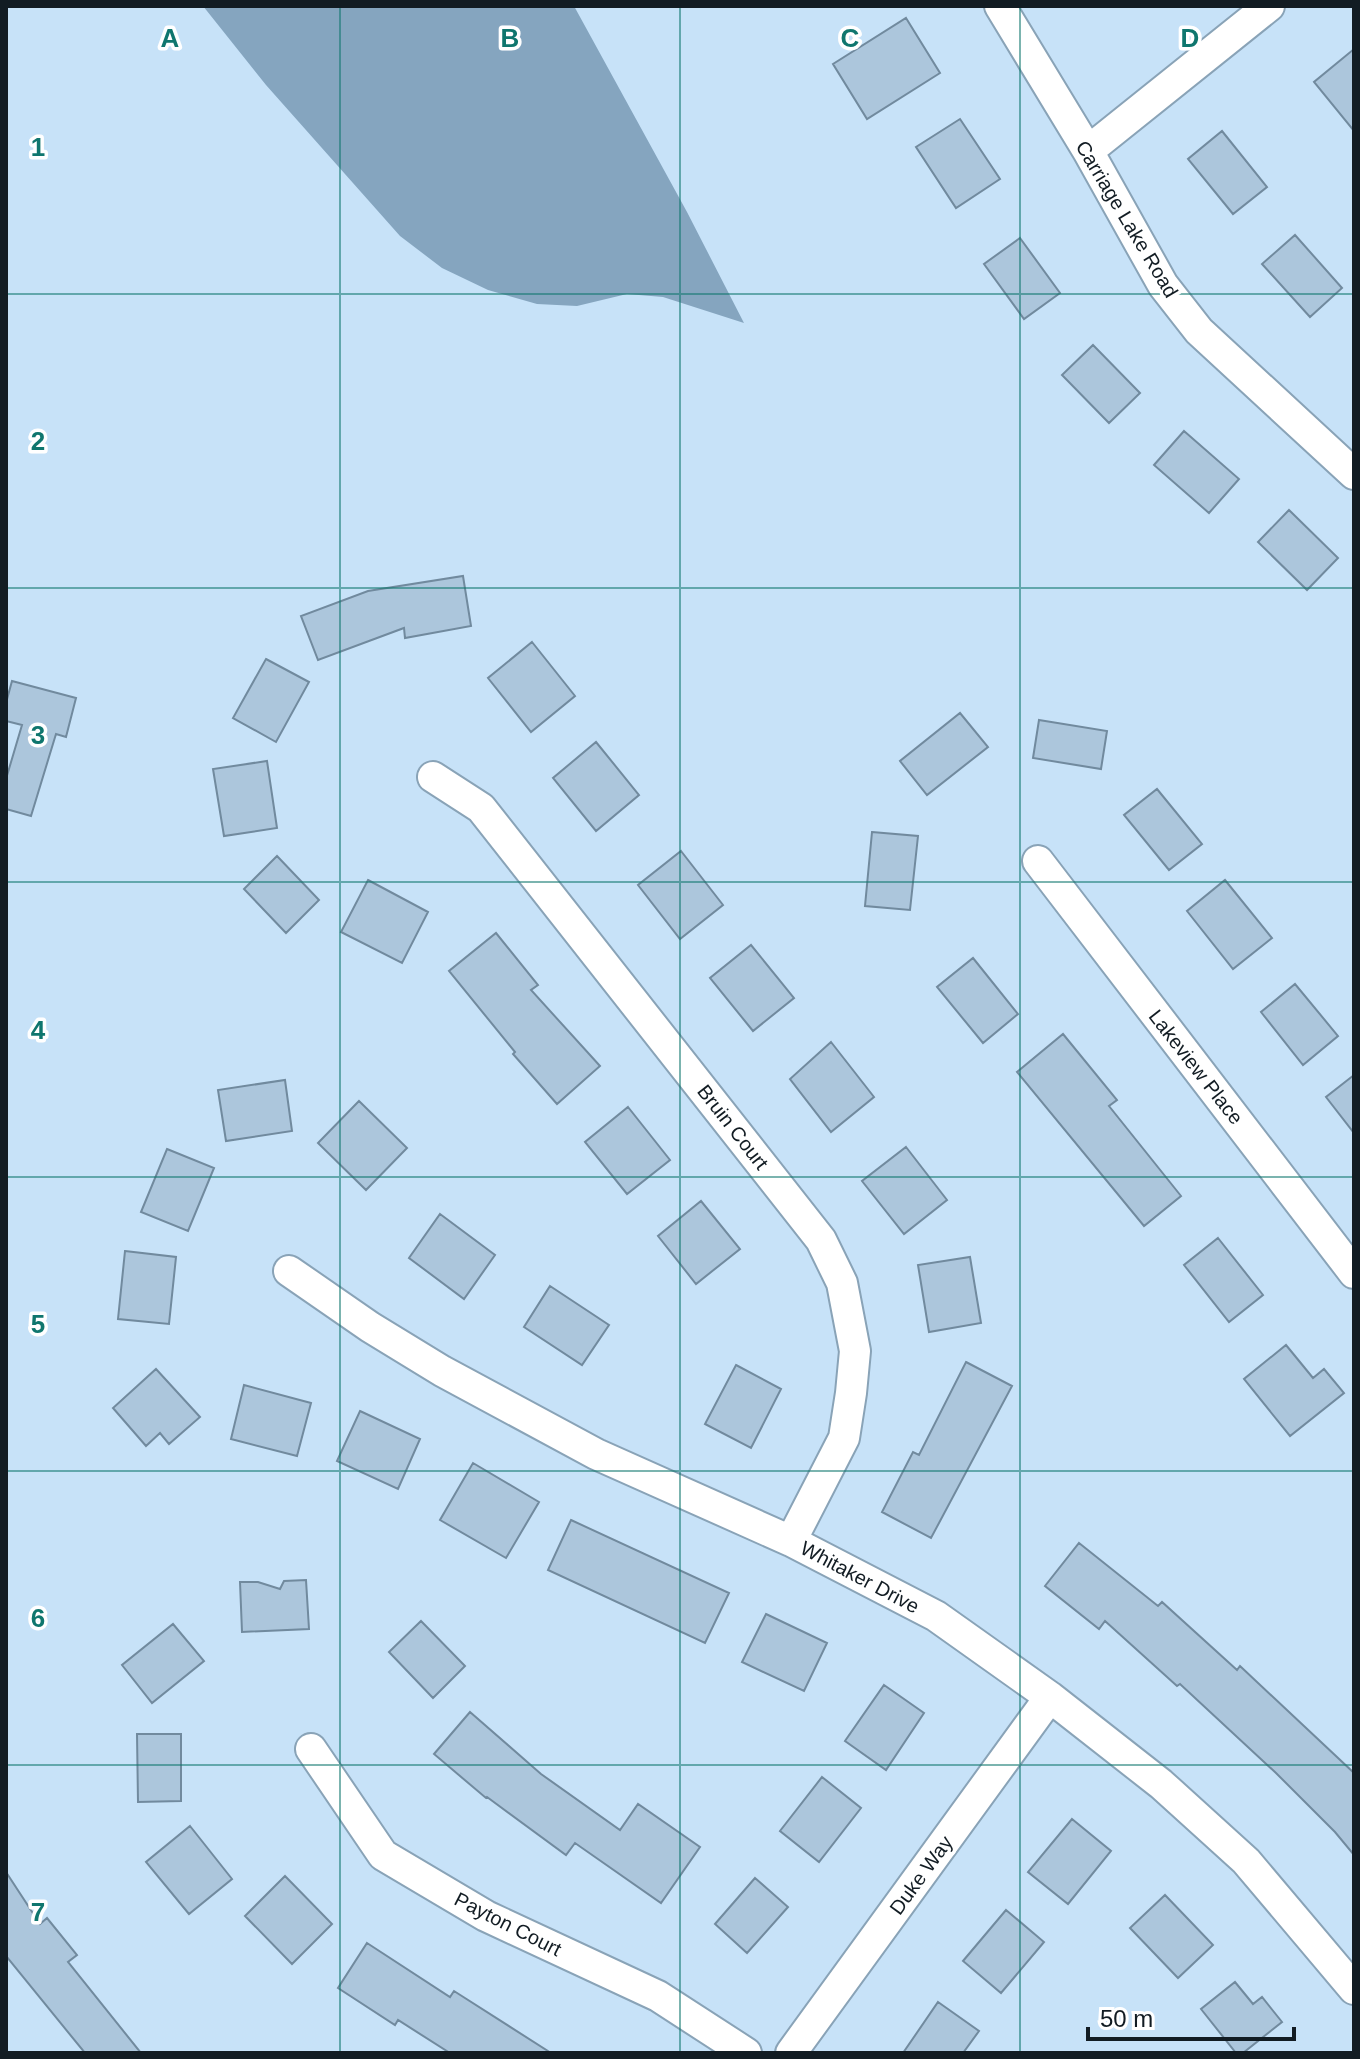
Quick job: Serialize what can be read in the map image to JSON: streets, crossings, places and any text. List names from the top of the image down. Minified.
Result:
{"streets":{"street":["Carriage Lake Road","Lakeview Place","Bruin Court","Whitaker Drive","Duke Way","Payton Court"]},"crossings":[["Bruin Court","Whitaker Drive"],["Whitaker Drive","Duke Way"]],"scale_bar":"50 m","grid":{"columns":["A","B","C","D"],"rows":["1","2","3","4","5","6","7"]}}
